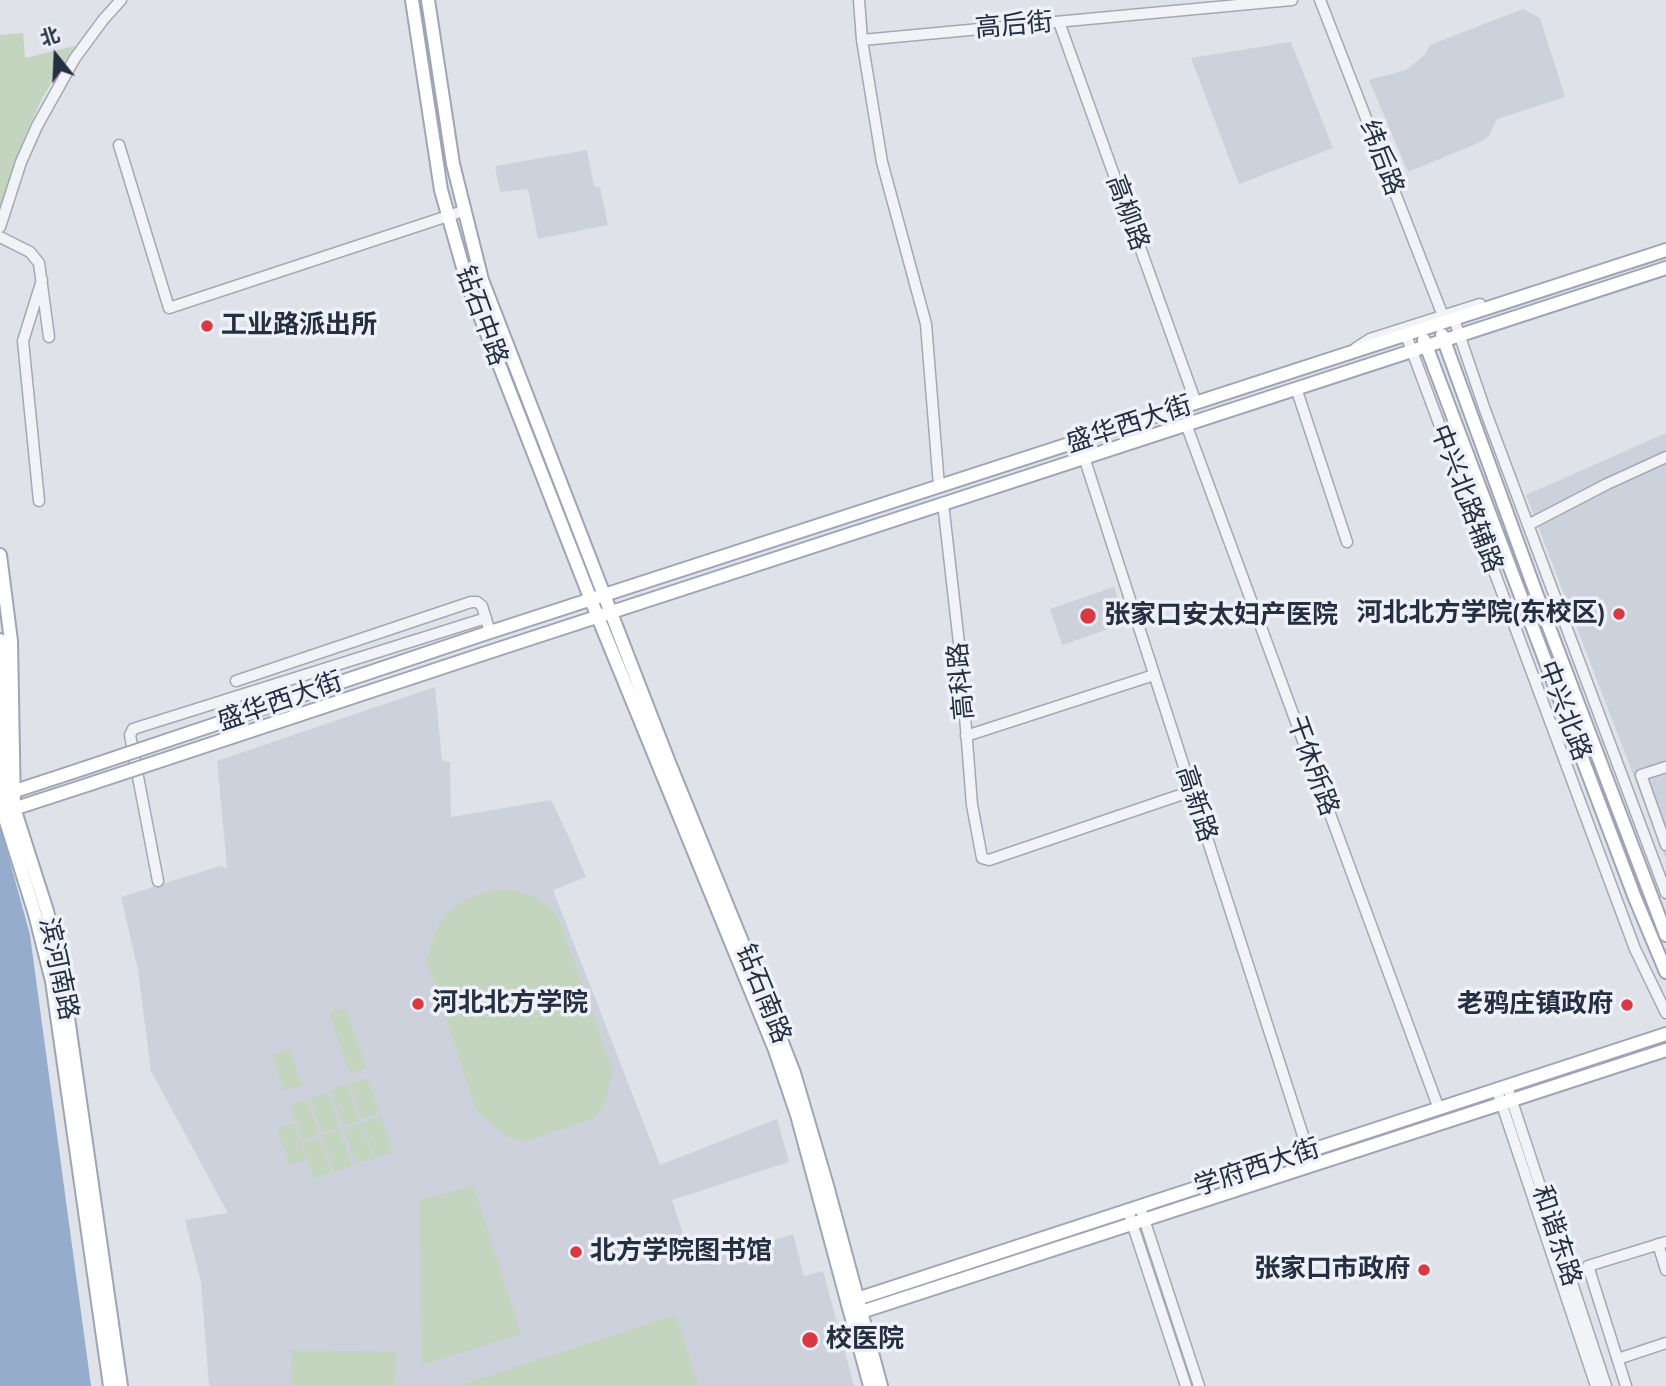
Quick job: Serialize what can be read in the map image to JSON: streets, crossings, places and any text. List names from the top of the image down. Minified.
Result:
{"streets":{"main road":["钻石中路","盛华西大街","中兴北路","滨河南路","钻石南路","学府西大街"],"street":["高后街","纬后路","高柳路","中兴北路辅路","高科路","干休所路","高新路","和谐东路"]},"crossings":[["高后街","高柳路"],["纬后路","盛华西大街"],["纬后路","中兴北路辅路"],["纬后路","中兴北路"],["高柳路","盛华西大街"],["钻石中路","盛华西大街"],["钻石中路","钻石南路"],["盛华西大街","中兴北路辅路"],["盛华西大街","高科路"],["盛华西大街","中兴北路"],["盛华西大街","干休所路"],["盛华西大街","高新路"],["盛华西大街","滨河南路"],["盛华西大街","钻石南路"],["中兴北路辅路","中兴北路"],["高科路","高新路"],["干休所路","学府西大街"],["高新路","学府西大街"],["钻石南路","学府西大街"],["学府西大街","和谐东路"]],"places":["工业路派出所","河北北方学院(东校区)","张家口安太妇产医院","河北北方学院","老鸦庄镇政府","北方学院图书馆","张家口市政府","校医院"],"north":"top"}
